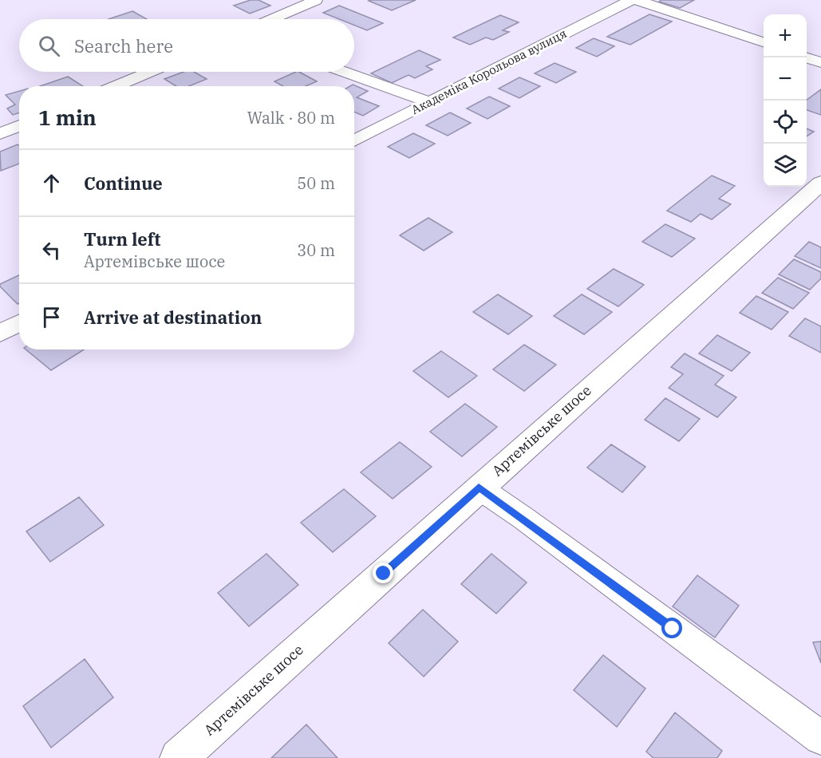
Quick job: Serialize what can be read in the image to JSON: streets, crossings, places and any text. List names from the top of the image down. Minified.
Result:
{"streets":{"main road":["Артемівське шосе"],"street":["Академіка Корольова вулиця"]},"page":{"map_buttons":["+","−"],"search":"Search here","heading":["1 min","Walk · 80 m"],"list":[["Continue","50 m"],["Turn left","Артемівське шосе","30 m"],"Arrive at destination"]}}
